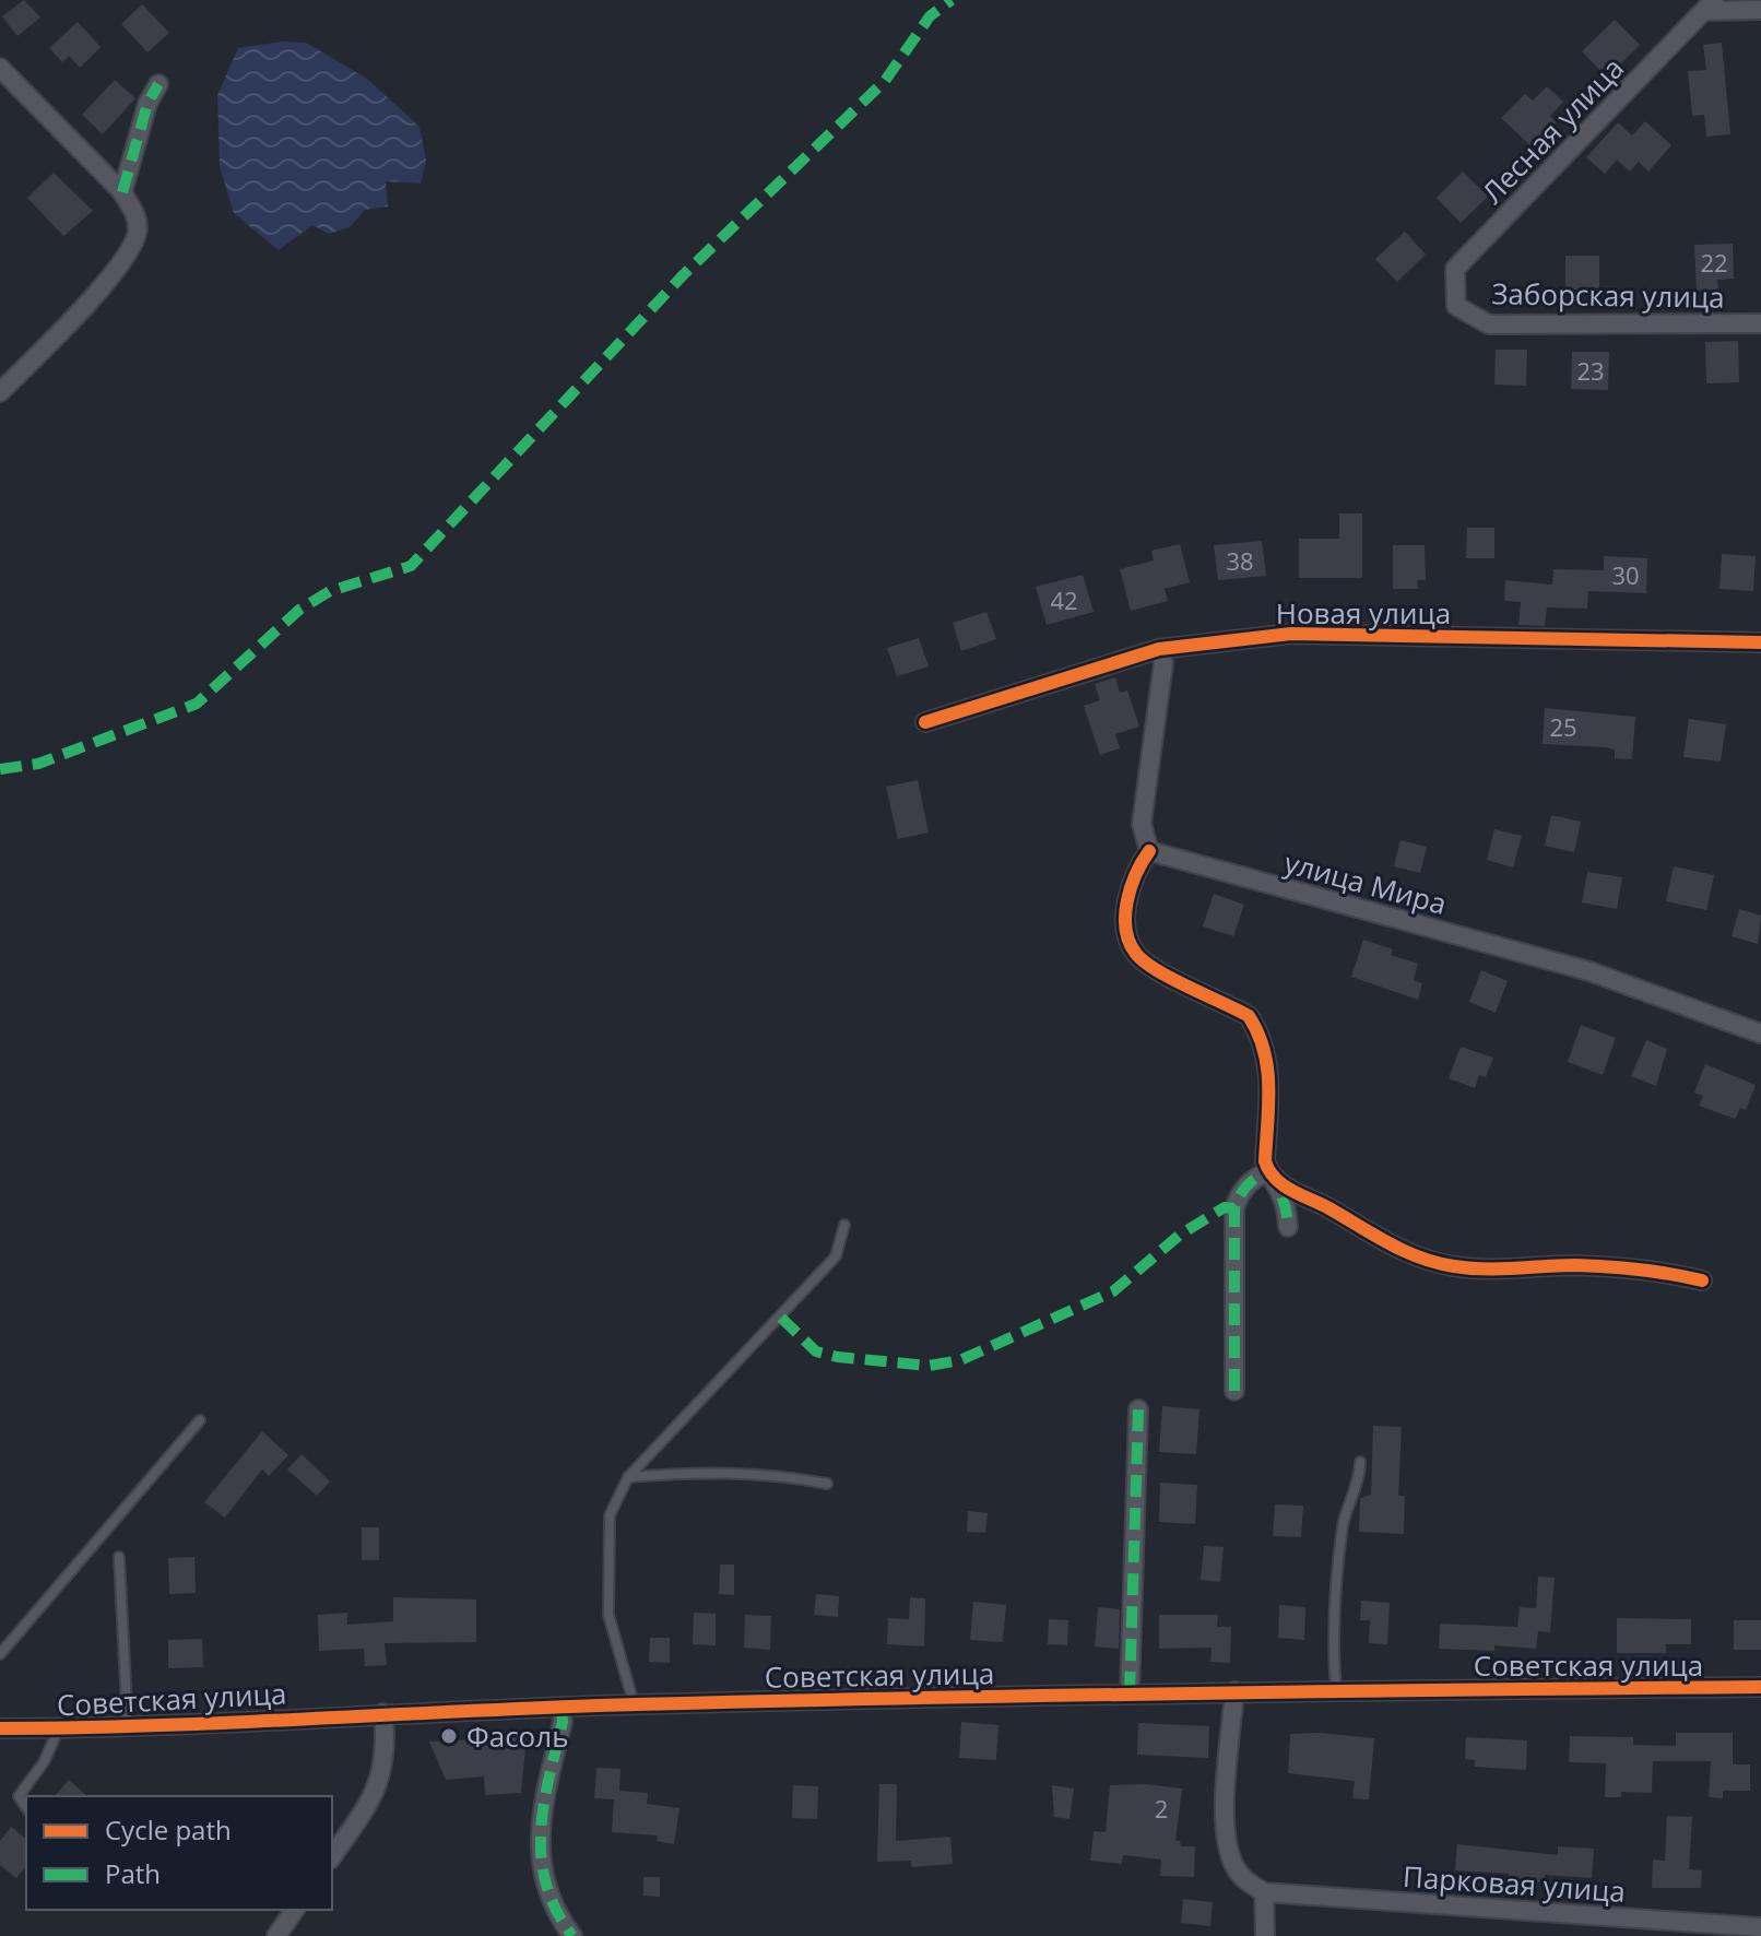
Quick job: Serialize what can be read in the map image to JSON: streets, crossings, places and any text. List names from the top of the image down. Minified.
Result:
{"streets":{"street":["Лесная улица","Заборская улица","Новая улица","улица Мира","Советская улица","Парковая улица"]},"crossings":[["Лесная улица","Заборская улица"]],"places":["Фасоль"],"house_numbers":["22","23","38","30","42","25","2"],"legend":["Cycle path","Path"]}
